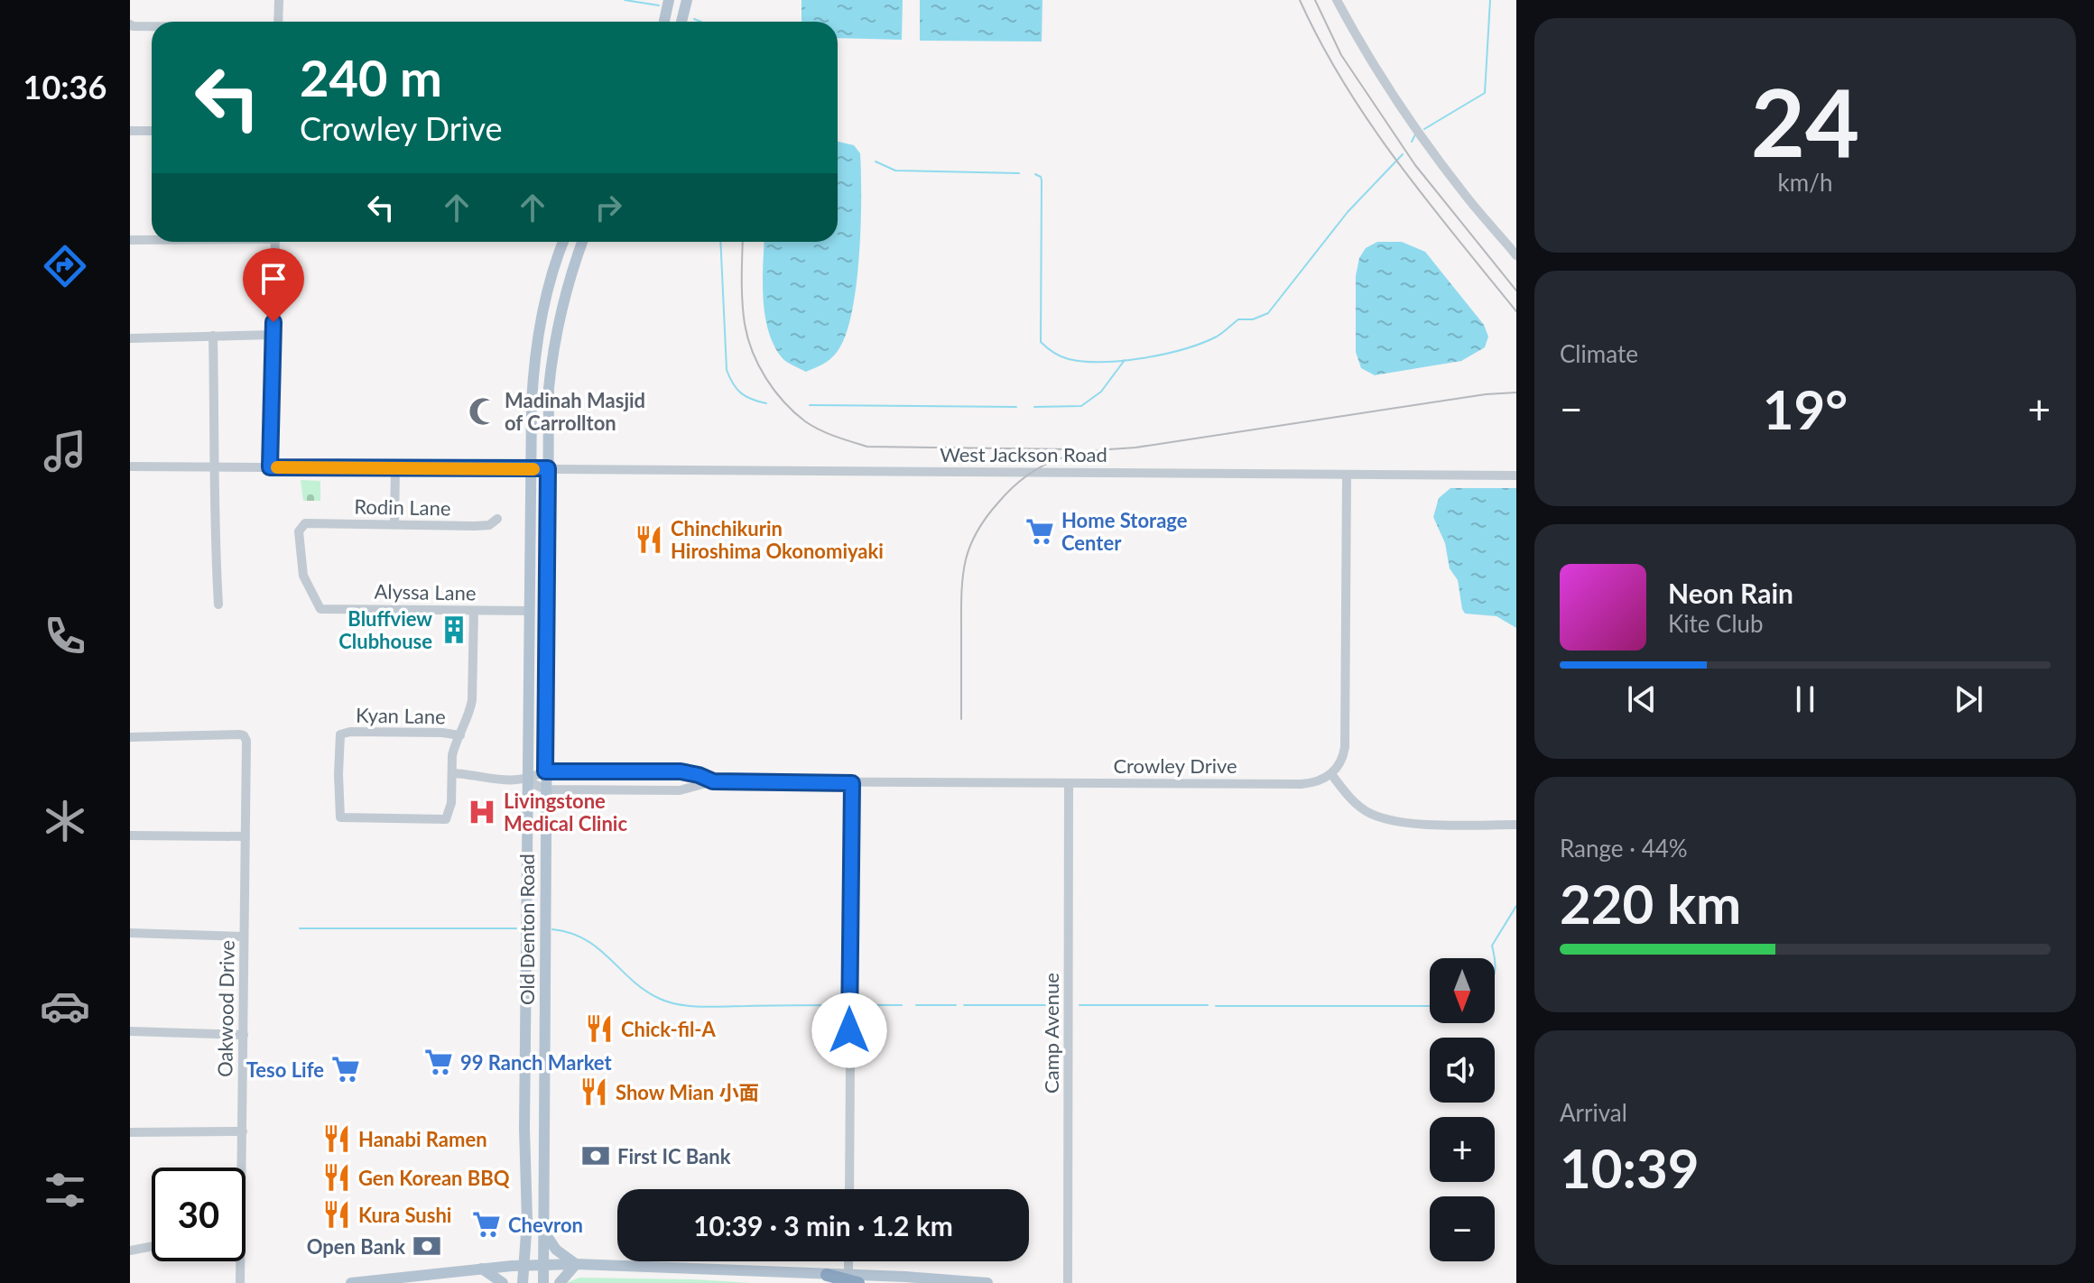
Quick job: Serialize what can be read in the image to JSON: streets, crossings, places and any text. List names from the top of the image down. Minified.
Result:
{"streets":{"main road":["Old Denton Road"],"street":["West Jackson Road","Rodin Lane","Alyssa Lane","Kyan Lane","Crowley Drive","Oakwood Drive","Camp Avenue"]},"crossings":[["West Jackson Road","Old Denton Road"],["Rodin Lane","Alyssa Lane"],["Alyssa Lane","Old Denton Road"],["Crowley Drive","Old Denton Road"],["Crowley Drive","Camp Avenue"]],"places":{"mosque":["Madinah Masjid of Carrollton"],"supermarket":["Home Storage Center","99 Ranch Market","Teso Life","Chevron"],"restaurant":["Chinchikurin Hiroshima Okonomiyaki","Chick-fil-A","Show Mian 小面","Hanabi Ramen","Gen Korean BBQ","Kura Sushi"],"building":["Bluffview Clubhouse"],"hospital":["Livingstone Medical Clinic"],"bank":["First IC Bank","Open Bank"]},"north":"bottom","page":{"tabs":"10:36","tile":[["24","km/h"],"Climate",["Range · 44%","220 km"],["Arrival","10:39"]],"turn":["240 m","Crowley Drive"],"heat":["−","19°","+"],"song":["Neon Rain","Kite Club"],"map_buttons":["+","−"],"limit":"30","trip":"10:39 · 3 min · 1.2 km"}}
